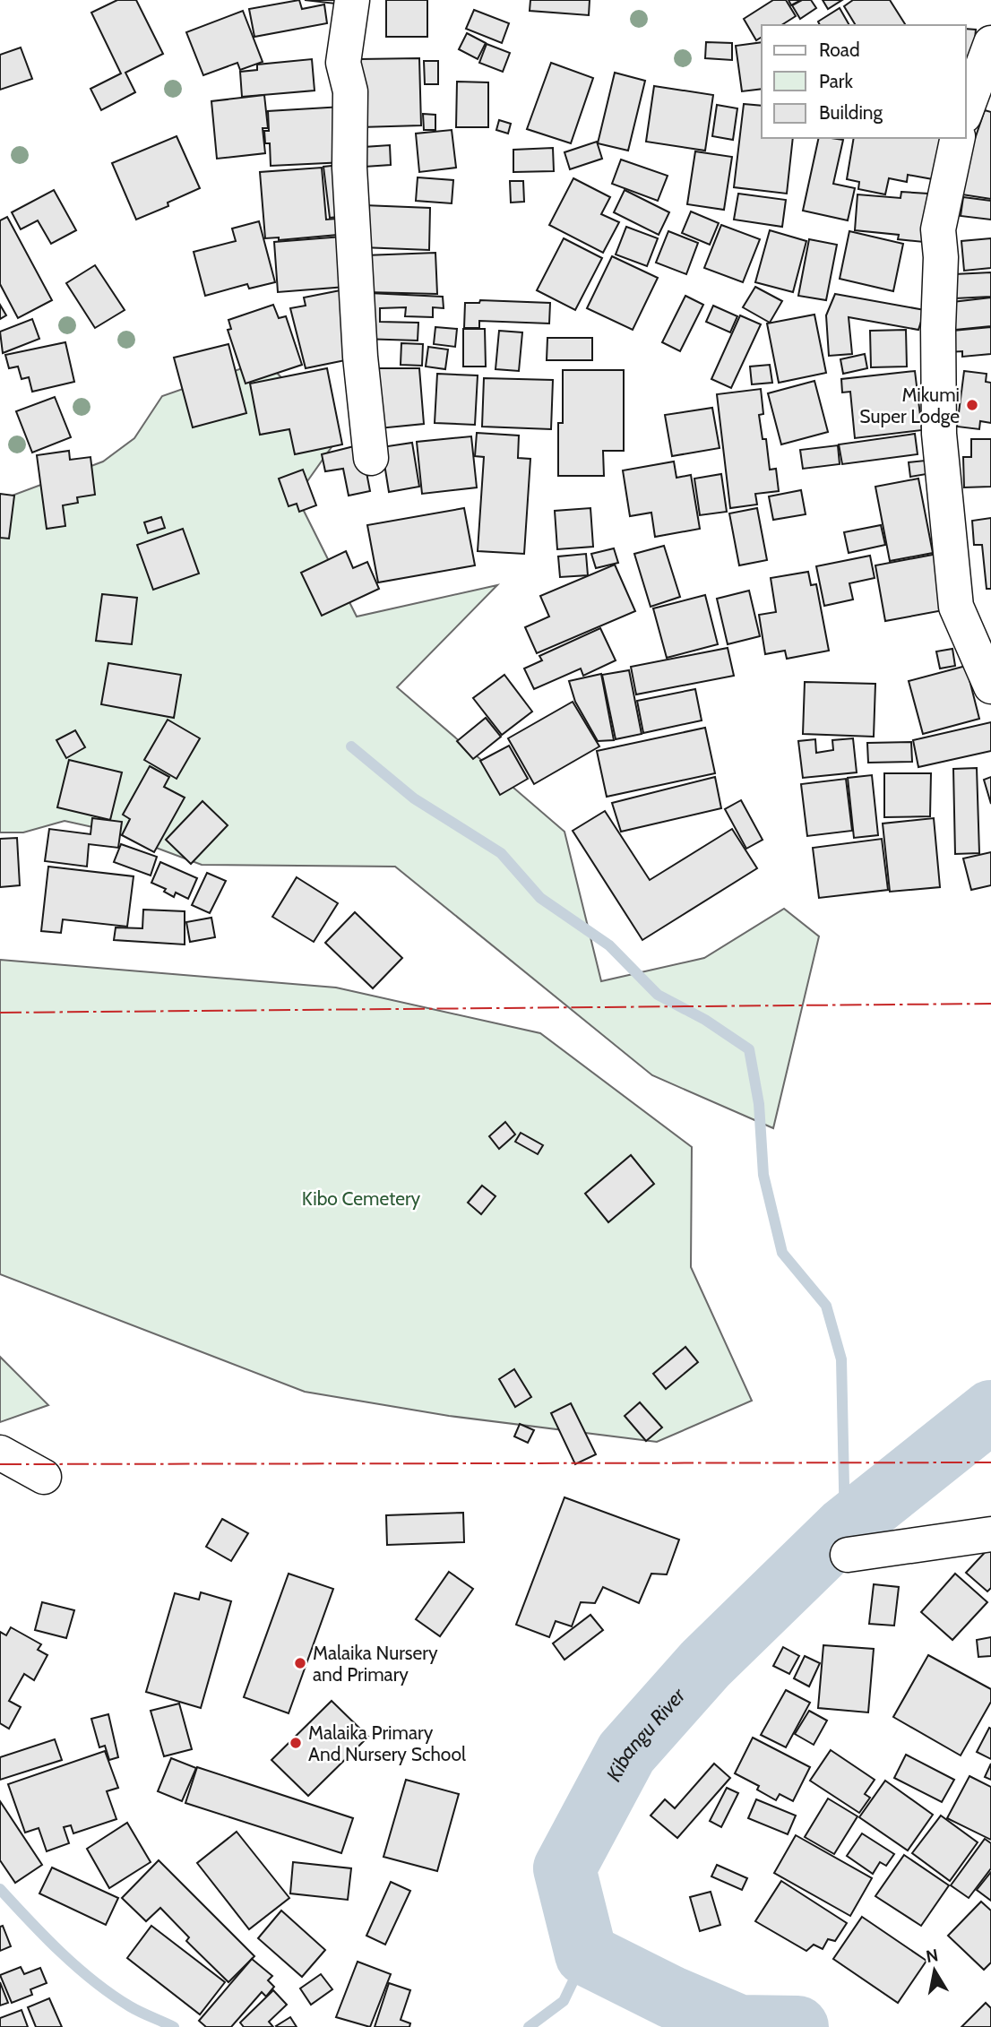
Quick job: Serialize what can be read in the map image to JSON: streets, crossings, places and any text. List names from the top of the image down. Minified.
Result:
{"water":["Kibangu River"],"parks":["Kibo Cemetery"],"places":["Mikumi Super Lodge","Malaika Nursery and Primary","Malaika Primary And Nursery School"],"legend":["Road","Park","Building"],"north":"top"}
